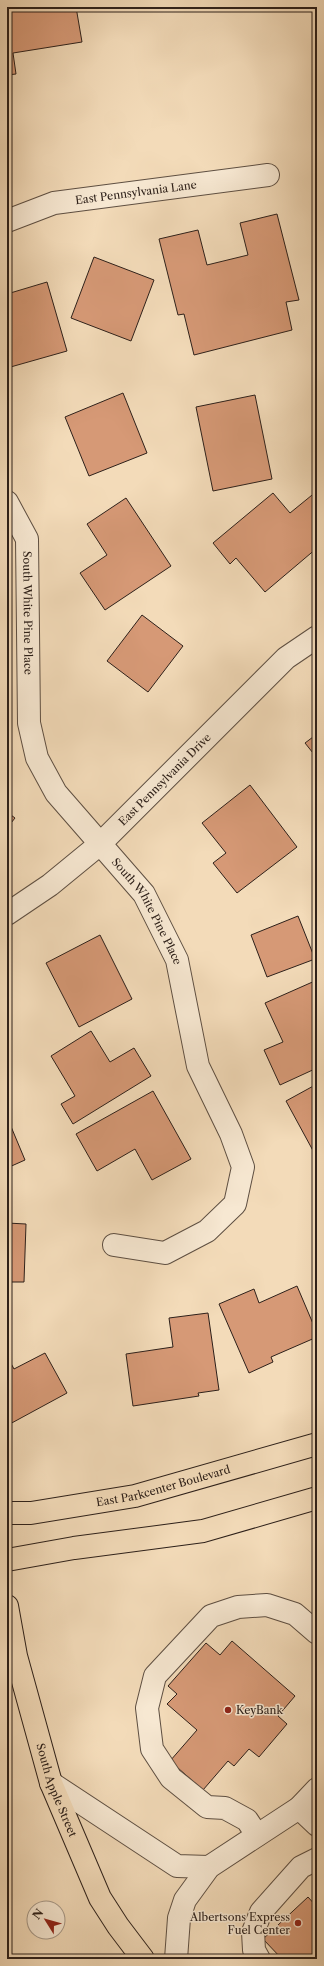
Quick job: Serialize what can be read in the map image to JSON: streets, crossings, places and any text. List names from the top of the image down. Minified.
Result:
{"streets":{"main road":["East Parkcenter Boulevard","South Apple Street"],"street":["East Pennsylvania Lane","South White Pine Place","East Pennsylvania Drive"]},"crossings":[["South White Pine Place","East Pennsylvania Drive"]],"places":["KeyBank","Albertsons Express Fuel Center"],"north":"top left"}
